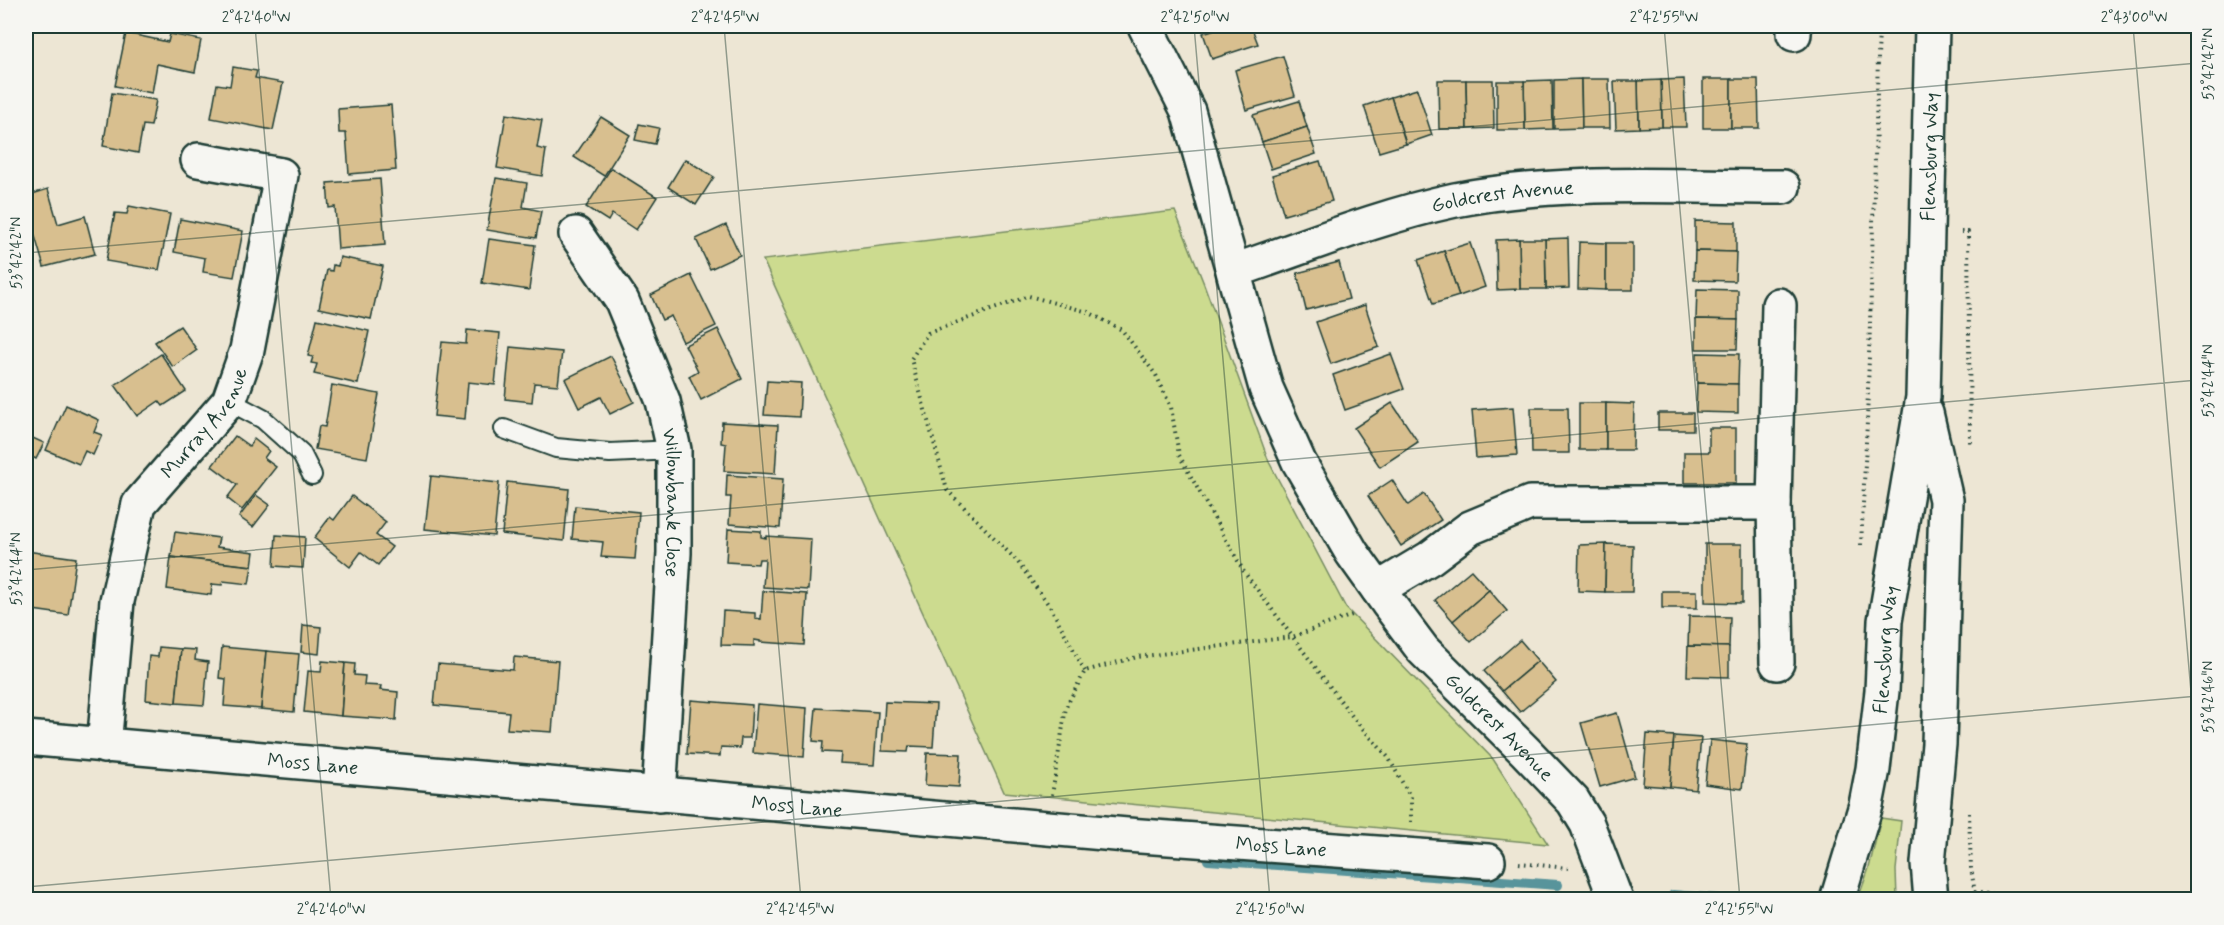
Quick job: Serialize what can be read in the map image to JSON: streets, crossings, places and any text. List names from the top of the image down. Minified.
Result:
{"streets":{"street":["Flensburg Way","Goldcrest Avenue","Murray Avenue","Willowbank Close","Moss Lane"]},"crossings":[["Murray Avenue","Moss Lane"],["Willowbank Close","Moss Lane"]],"coordinates":["2°42'40\"W","2°42'45\"W","2°42'50\"W","2°42'55\"W","2°43'00\"W","53°42'42\"N","53°42'44\"N","53°42'46\"N"]}
